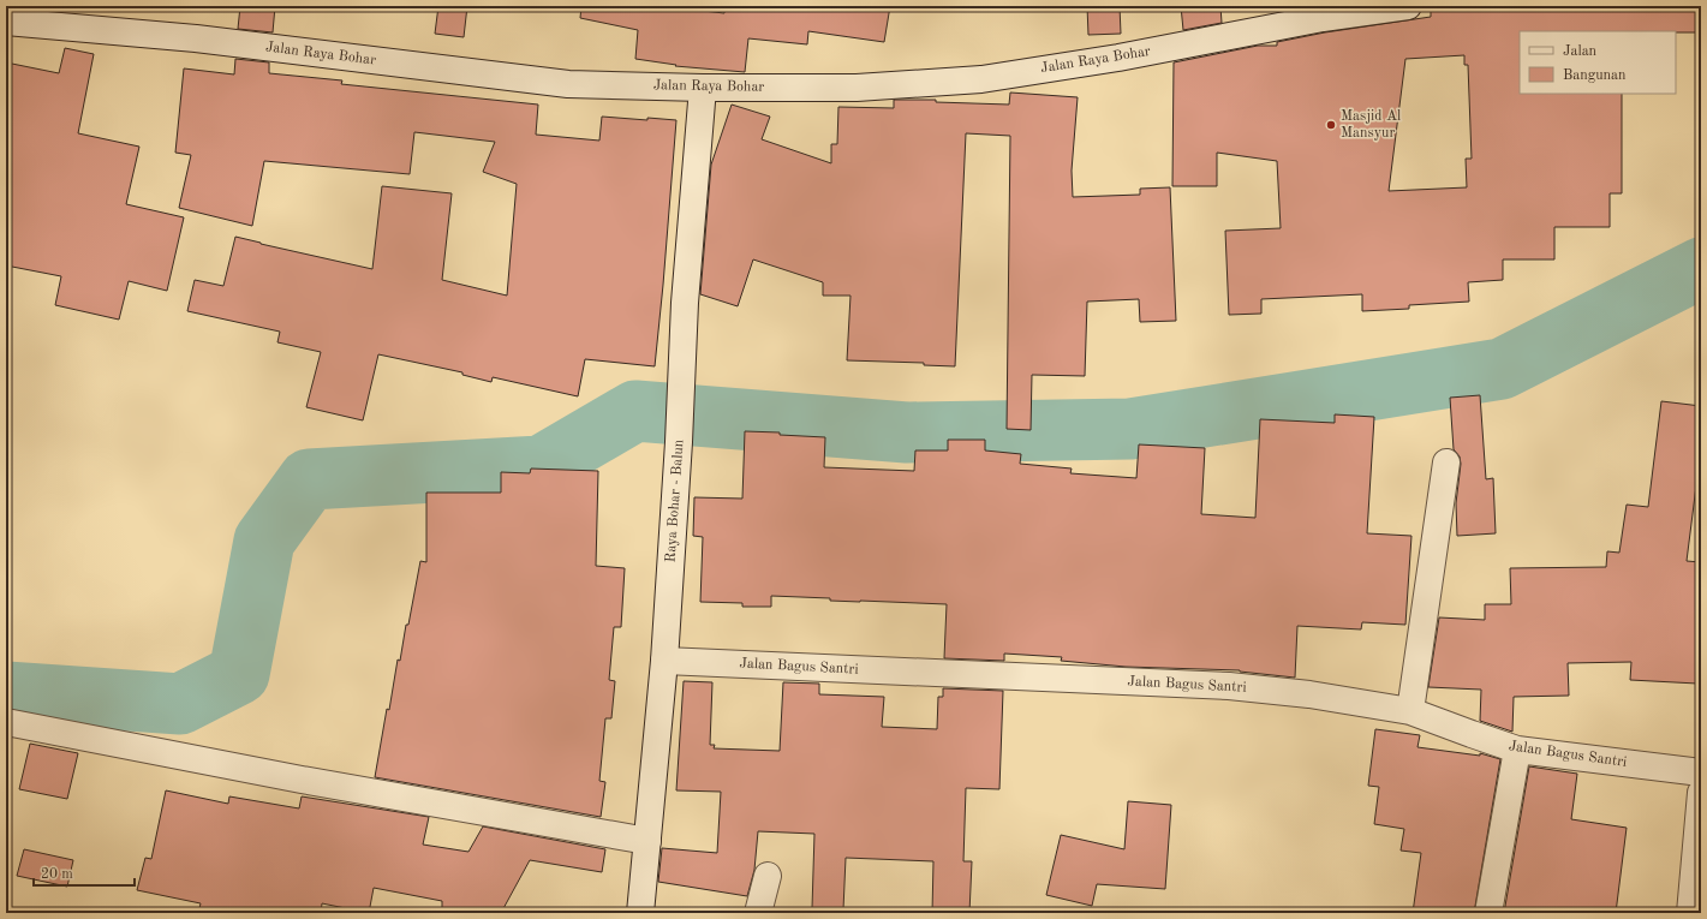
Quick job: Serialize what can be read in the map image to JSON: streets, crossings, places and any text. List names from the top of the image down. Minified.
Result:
{"streets":{"street":["Jalan Raya Bohar","Raya Bohar - Balun","Jalan Bagus Santri"]},"crossings":[["Jalan Raya Bohar","Raya Bohar - Balun"],["Raya Bohar - Balun","Jalan Bagus Santri"]],"places":["Masjid Al Mansyur"],"legend":["Jalan","Bangunan"],"scale_bar":"20 m"}
